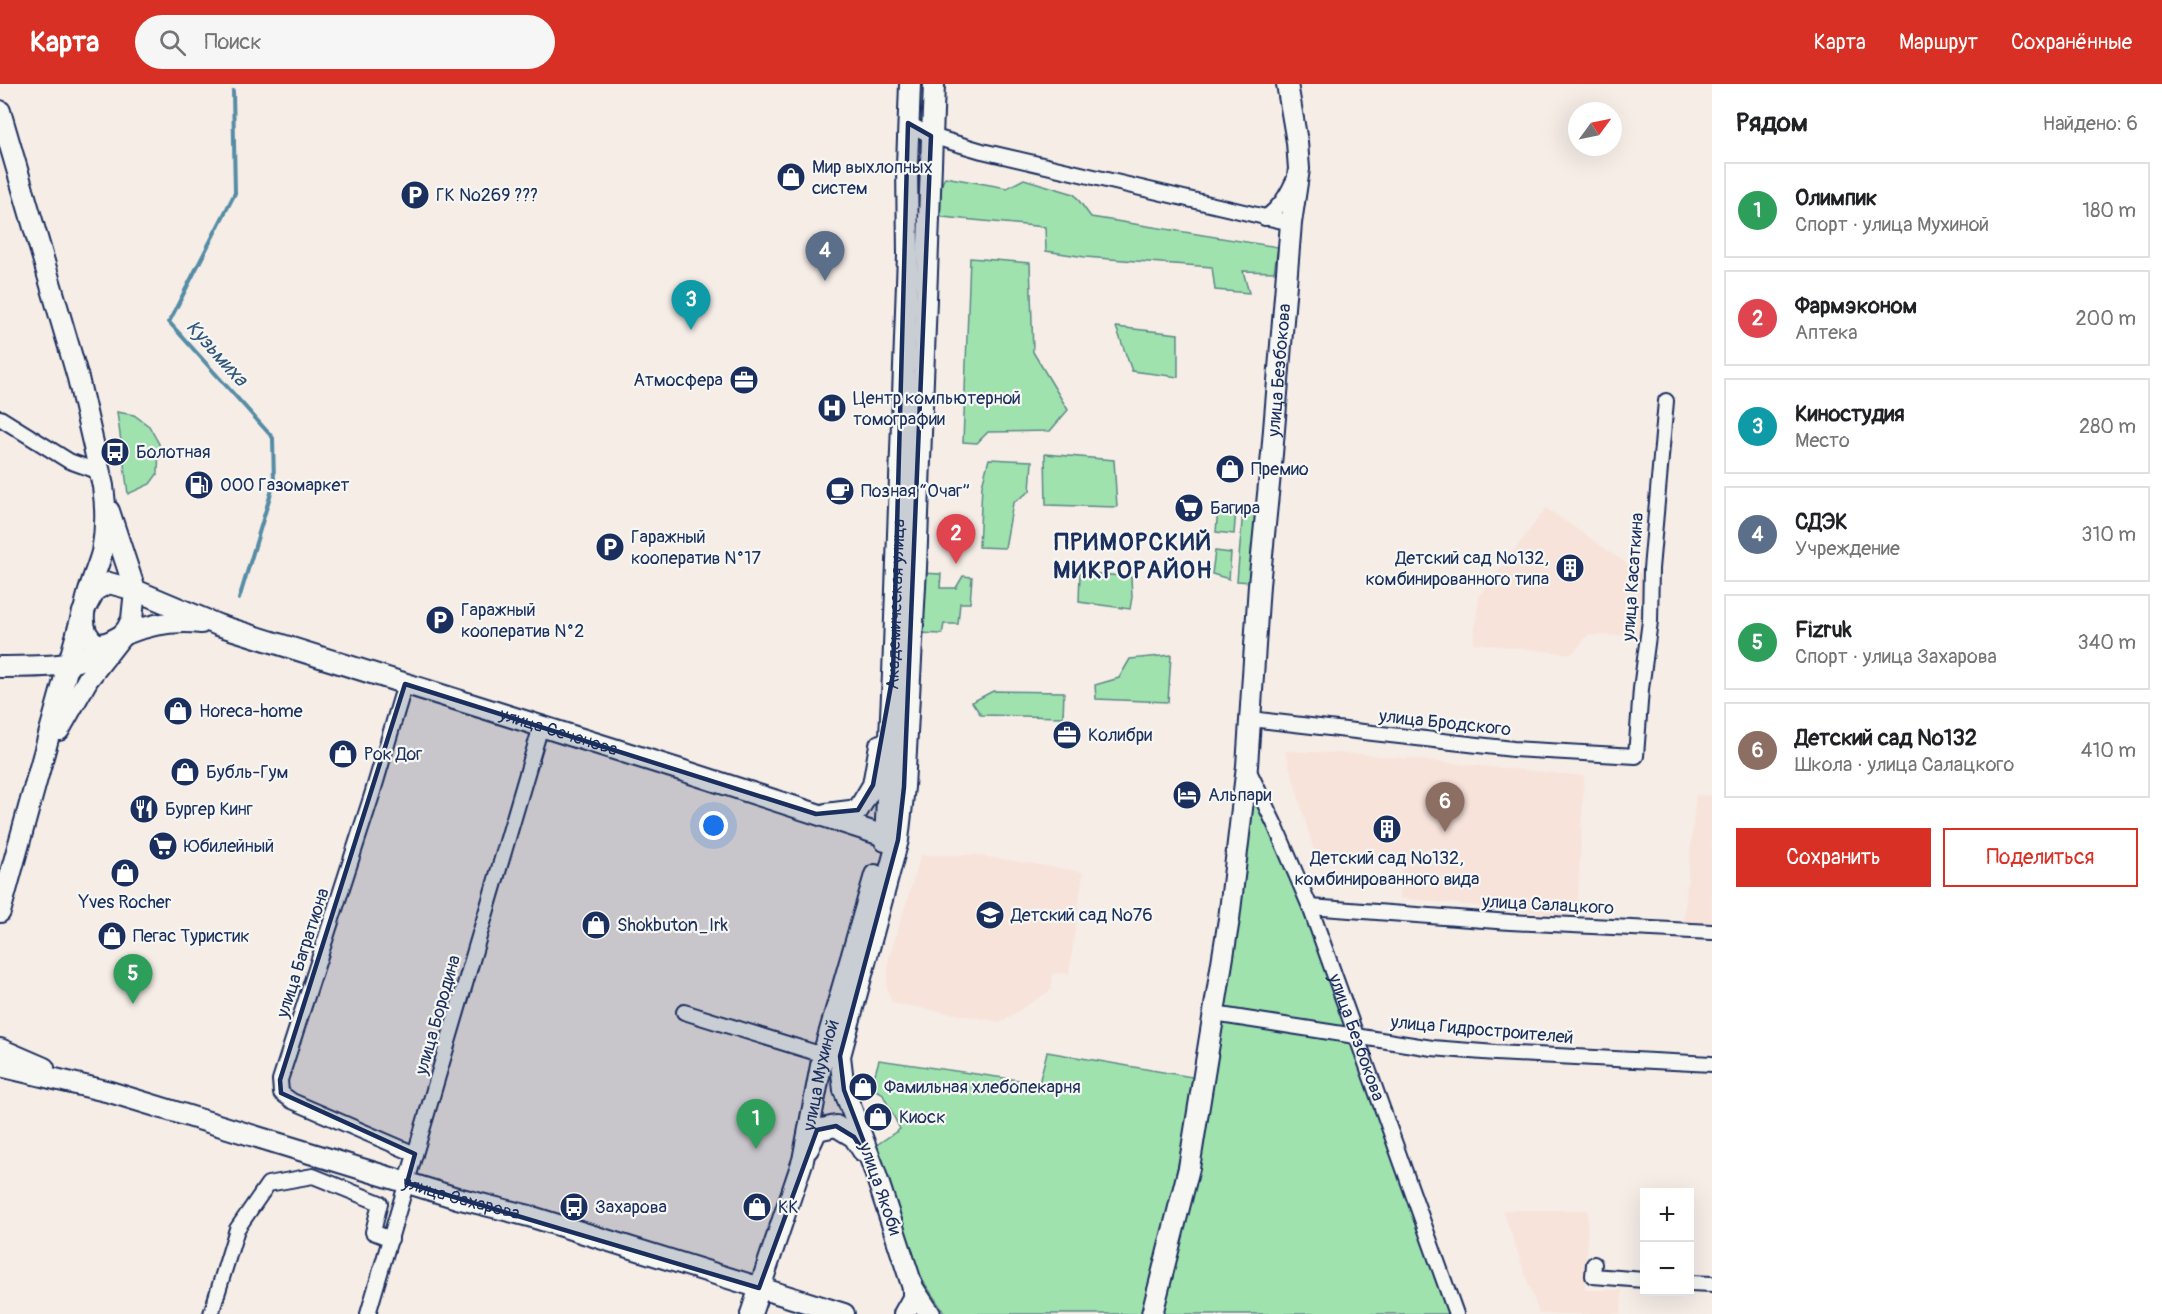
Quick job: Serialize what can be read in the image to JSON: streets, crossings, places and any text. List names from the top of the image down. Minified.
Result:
{"streets":{"main road":["улица Безбокова","Академическая улица","улица Сеченова","улица Мухиной","улица Якоби","улица Захарова"],"street":["улица Касаткина","улица Бродского","улица Салацкого","улица Багратиона","улица Бородина","улица Гидростроителей"]},"crossings":[["улица Безбокова","улица Бродского"],["улица Безбокова","улица Салацкого"],["улица Безбокова","улица Гидростроителей"],["улица Касаткина","улица Бродского"],["Академическая улица","улица Сеченова"],["Академическая улица","улица Мухиной"],["улица Сеченова","улица Багратиона"],["улица Сеченова","улица Бородина"],["улица Сеченова","улица Мухиной"],["улица Багратиона","улица Бородина"],["улица Бородина","улица Захарова"],["улица Мухиной","улица Якоби"],["улица Мухиной","улица Захарова"]],"districts":["ПРИМОРСКИЙ МИКРОРАЙОН"],"water":["Кузьмиха"],"places":{"shop":["Мир выхлопных систем","Премио","Horeca-home","Рок Дог","Бубль-Гум","Yves Rocher","Shokbuton_Irk","Пегас Туристик","Фамильная хлебопекарня","Киоск","КК"],"parking":["ГК №269 ???","Гаражный кооператив N°17","Гаражный кооператив N°2"],"office":["Атмосфера","Колибри"],"hospital":["Центр компьютерной томографии"],"bus stop":["Болотная","Захарова"],"fuel station":["ООО Газомаркет"],"cafe":["Позная “Очаг”"],"supermarket":["Багира","Юбилейный"],"building":["Детский сад №132, комбинированного типа","Детский сад №132, комбинированного вида"],"hotel":["Альпари"],"restaurant":["Бургер Кинг"],"school or university":["Детский сад №76"]},"north":"top right","page":{"header":"Карта","search":"Поиск","nav":["Карта","Маршрут","Сохранённые"],"heading":["Рядом","Найдено: 6"],"list":[{"mark":"1","name":"Олимпик","note":"Спорт · улица Мухиной","value":"180 m"},{"mark":"2","name":"Фармэконом","note":"Аптека","value":"200 m"},{"mark":"3","name":"Киностудия","note":"Место","value":"280 m"},{"mark":"4","name":"СДЭК","note":"Учреждение","value":"310 m"},{"mark":"5","name":"Fizruk","note":"Спорт · улица Захарова","value":"340 m"},{"mark":"6","name":"Детский сад №132","note":"Школа · улица Салацкого","value":"410 m"}],"pins":["4","3","2","6","5","1"],"buttons":["Сохранить","Поделиться"],"map_buttons":["+","−"]}}
